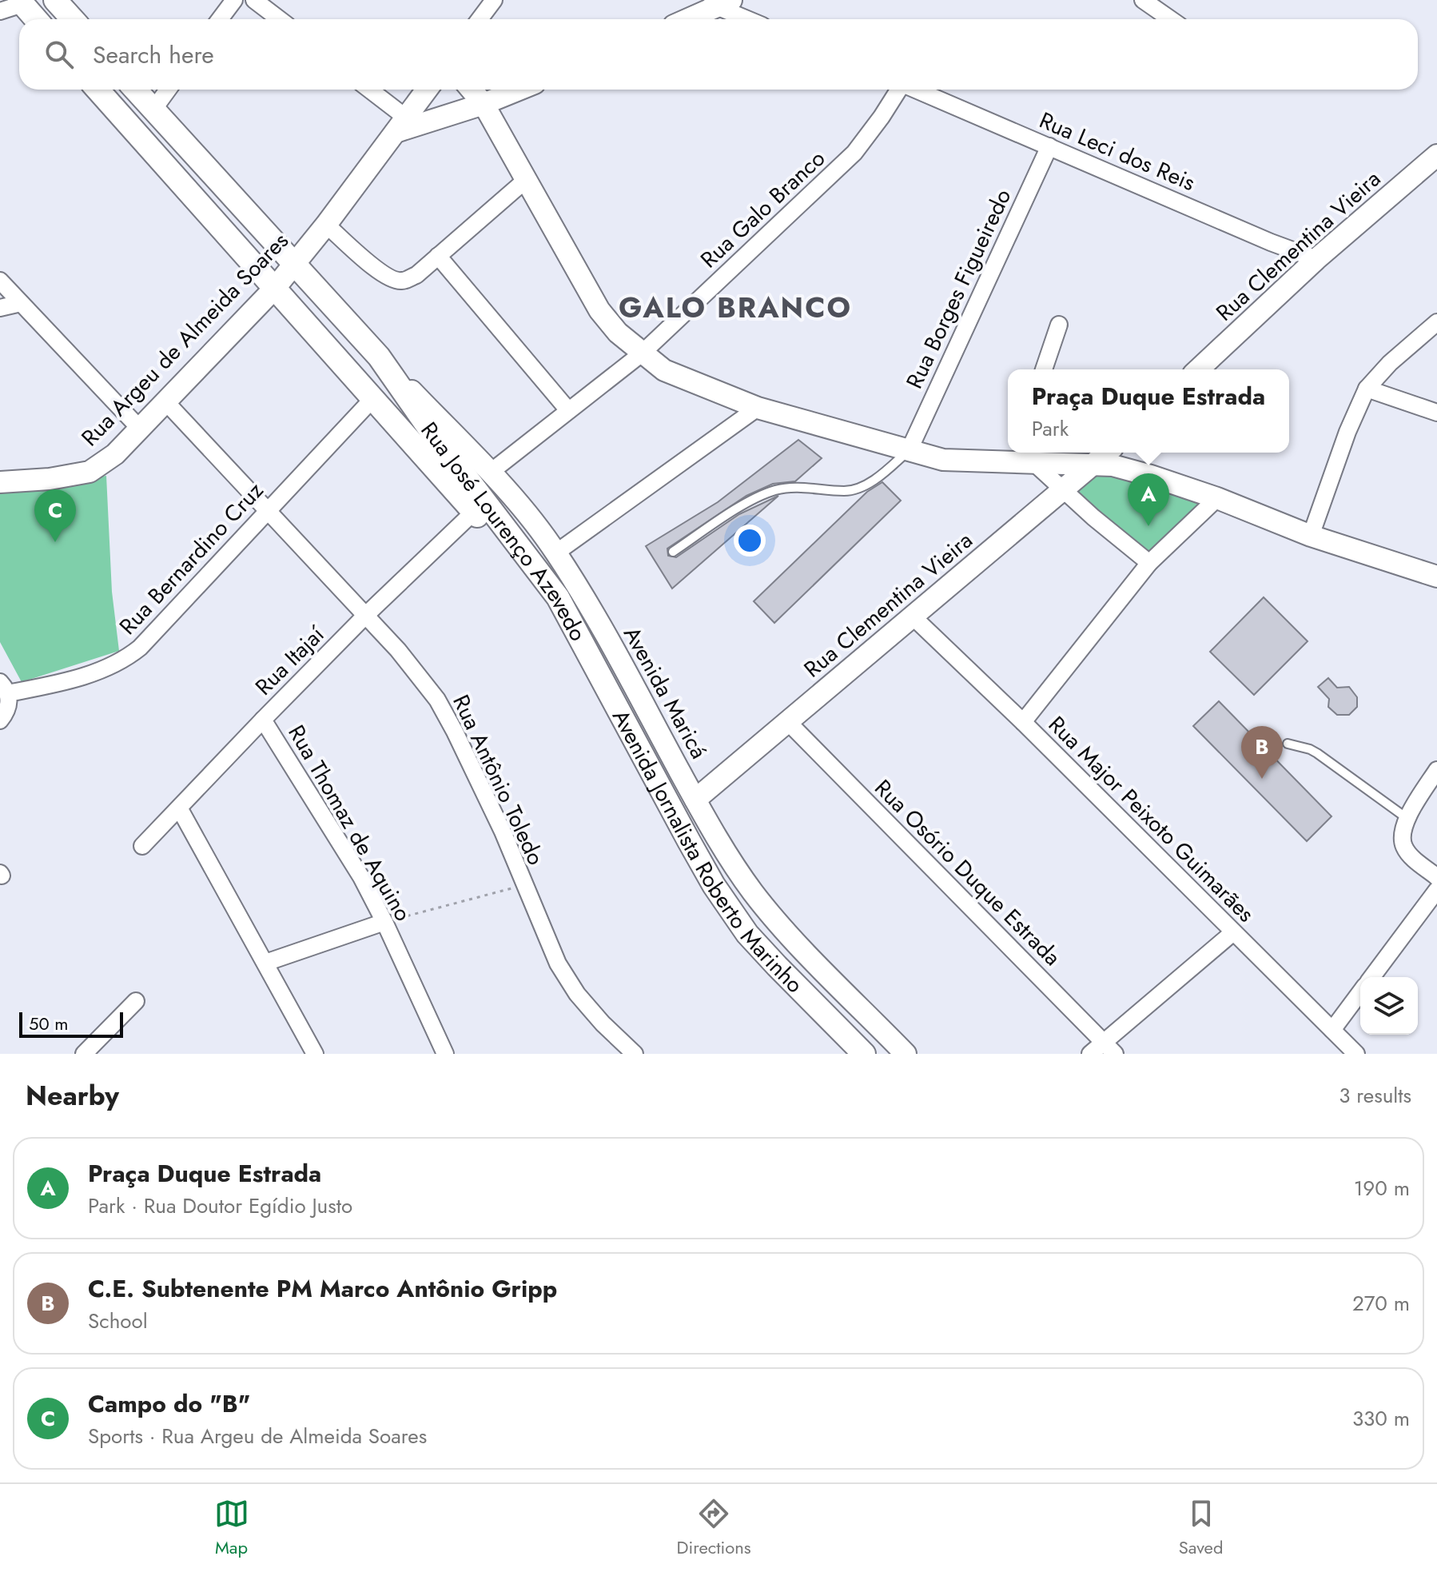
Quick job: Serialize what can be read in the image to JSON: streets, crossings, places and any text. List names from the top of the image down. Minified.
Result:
{"streets":{"main road":["Rua José Lourenço Azevedo","Avenida Jornalista Roberto Marinho"],"street":["Rua Leci dos Reis","Rua Galo Branco","Rua Clementina Vieira","Rua Borges Figueiredo","Rua Argeu de Almeida Soares","Rua Bernardino Cruz","Rua Itajaí","Avenida Maricá","Rua Antônio Toledo","Rua Major Peixoto Guimarães","Rua Thomaz de Aquino","Rua Osório Duque Estrada"]},"crossings":[["Rua Leci dos Reis","Rua Clementina Vieira"],["Rua Leci dos Reis","Rua Borges Figueiredo"],["Rua Galo Branco","Avenida Maricá"],["Rua Clementina Vieira","Avenida Maricá"],["Rua Clementina Vieira","Rua Major Peixoto Guimarães"],["Rua Clementina Vieira","Rua Osório Duque Estrada"],["Rua Argeu de Almeida Soares","Rua José Lourenço Azevedo"],["Rua Argeu de Almeida Soares","Rua Antônio Toledo"],["Rua José Lourenço Azevedo","Rua Bernardino Cruz"],["Rua José Lourenço Azevedo","Rua Itajaí"],["Rua José Lourenço Azevedo","Avenida Maricá"],["Rua José Lourenço Azevedo","Avenida Jornalista Roberto Marinho"],["Rua Bernardino Cruz","Rua Antônio Toledo"],["Rua Itajaí","Rua Antônio Toledo"],["Rua Itajaí","Rua Thomaz de Aquino"]],"districts":["GALO BRANCO"],"scale_bar":"50 m","page":{"search":"Search here","popup":["Praça Duque Estrada","Park"],"pins":["A","C","B"],"scale":"50 m","heading":["Nearby","3 results"],"list":[{"mark":"A","name":"Praça Duque Estrada","note":"Park · Rua Doutor Egídio Justo","value":"190 m"},{"mark":"B","name":"C.E. Subtenente PM Marco Antônio Gripp","note":"School","value":"270 m"},{"mark":"C","name":"Campo do \"B\"","note":"Sports · Rua Argeu de Almeida Soares","value":"330 m"}],"nav":["Map","Directions","Saved"]}}
